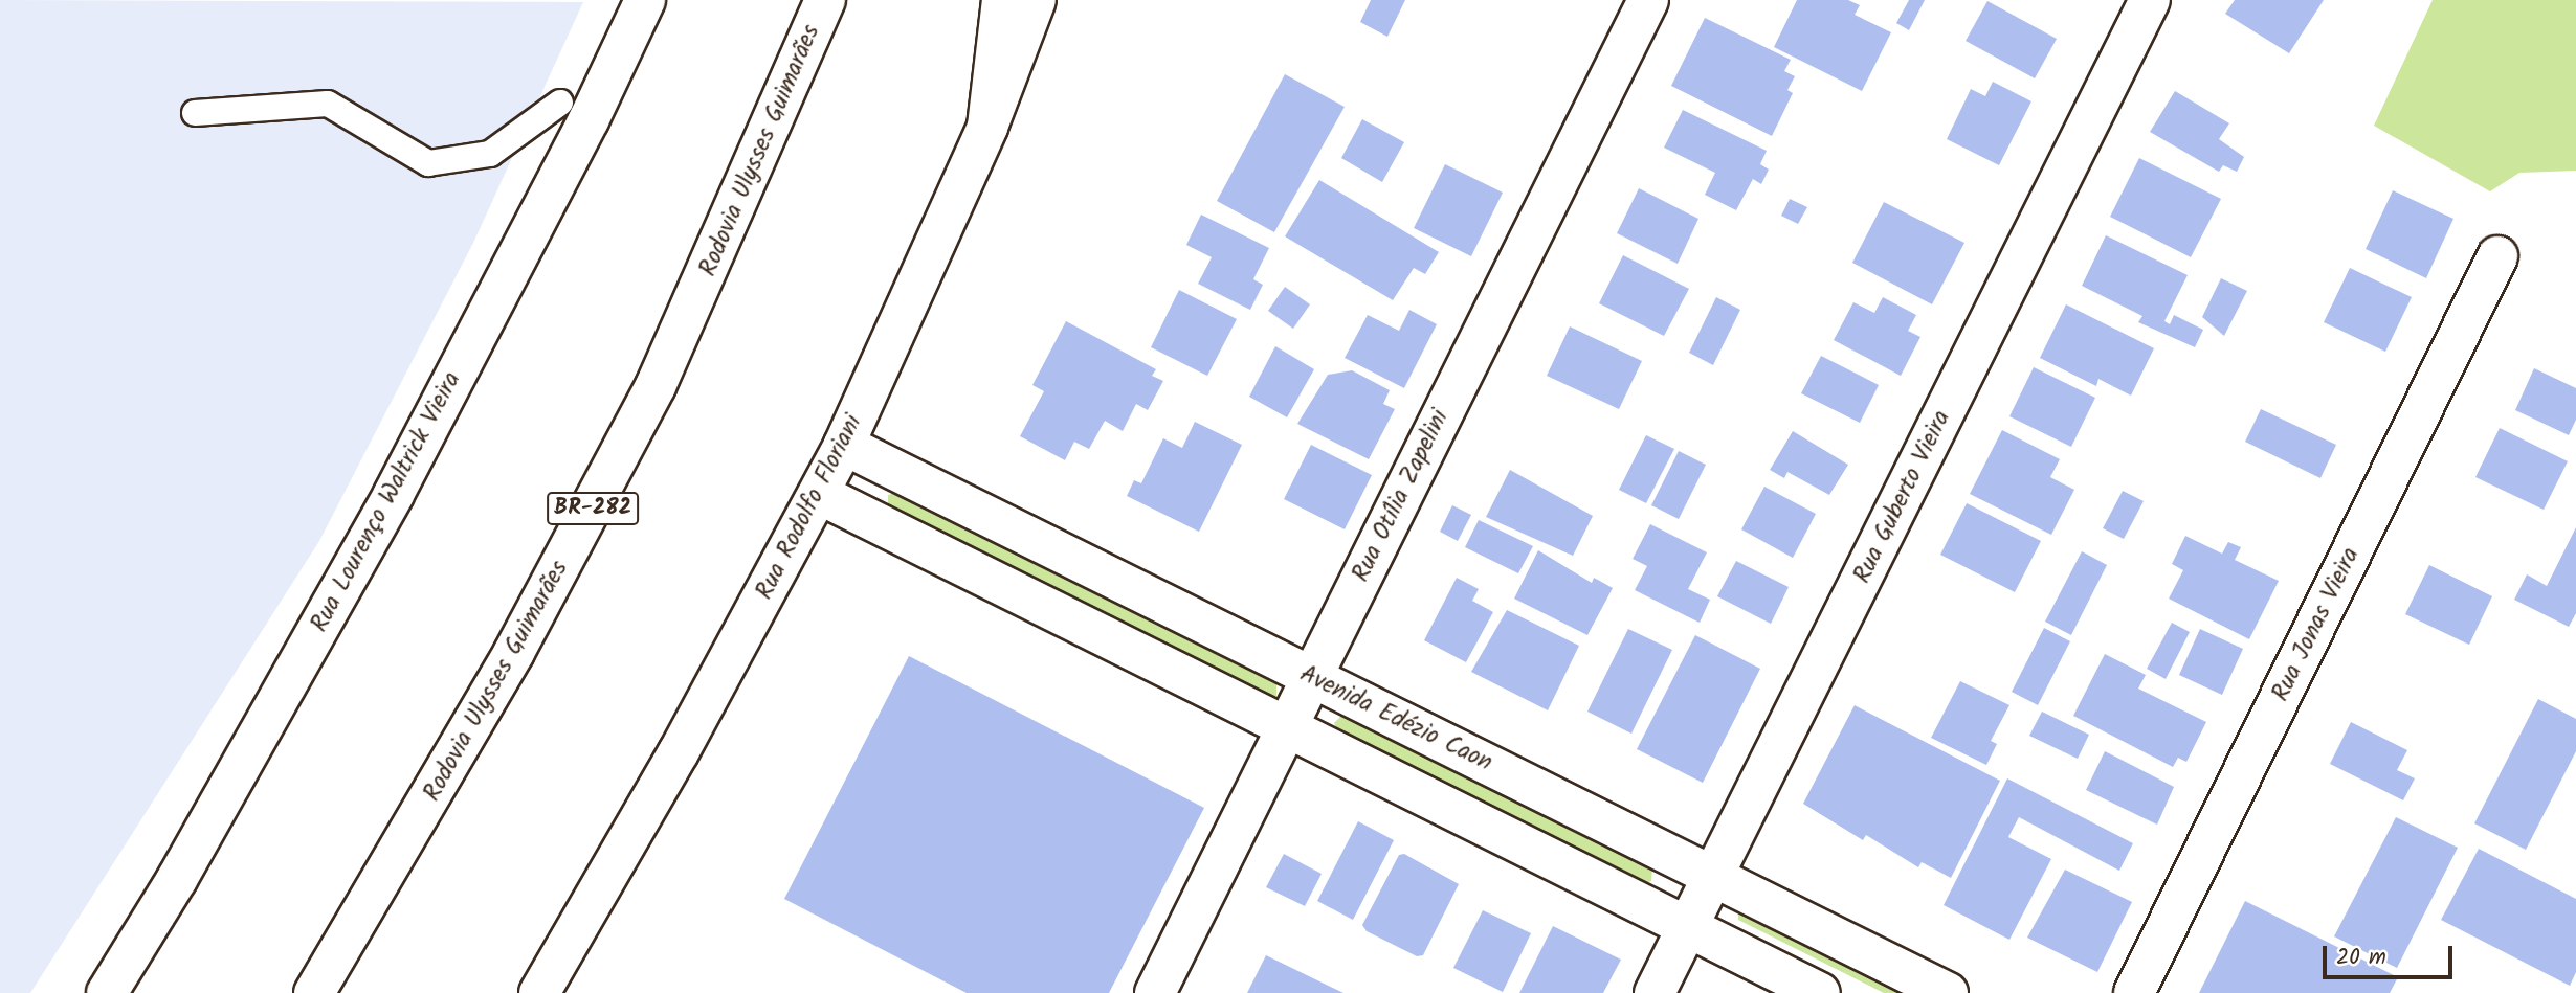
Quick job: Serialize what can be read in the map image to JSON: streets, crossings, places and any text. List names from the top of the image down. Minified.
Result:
{"streets":{"main road":["Rodovia Ulysses Guimarães","Rua Otília Zapelini","Rua Guberto Vieira","Rua Lourenço Waltrick Vieira","Rua Rodolfo Floriani","BR-282","Rua Jonas Vieira","Avenida Edézio Caon"]},"crossings":[["Rua Otília Zapelini","Avenida Edézio Caon"],["Rua Guberto Vieira","Avenida Edézio Caon"],["Rua Rodolfo Floriani","Avenida Edézio Caon"]],"scale_bar":"20 m"}
